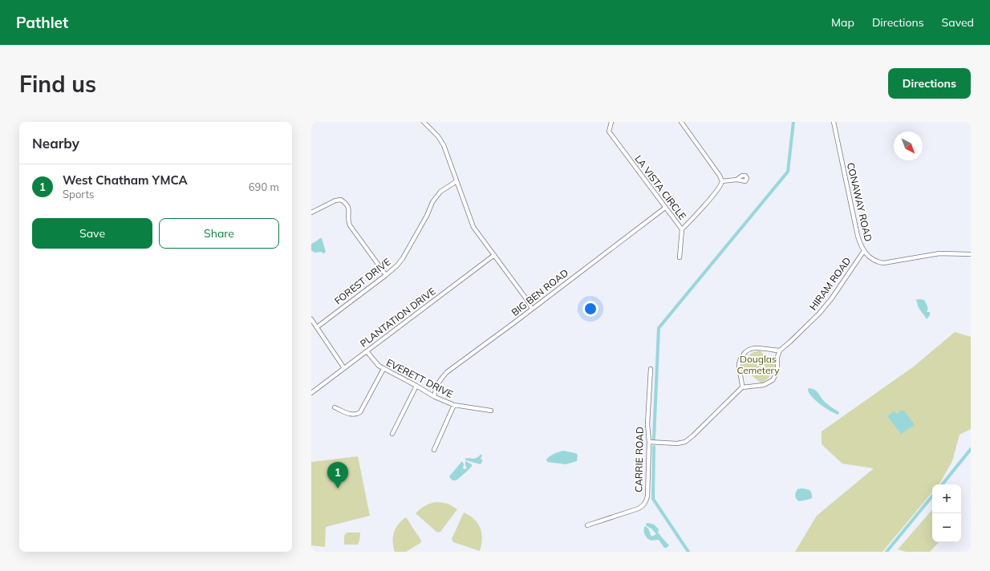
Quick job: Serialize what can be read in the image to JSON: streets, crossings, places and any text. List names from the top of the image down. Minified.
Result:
{"streets":{"street":["LA VISTA CIRCLE","CONAWAY ROAD","FOREST DRIVE","HIRAM ROAD","BIG BEN ROAD","PLANTATION DRIVE","EVERETT DRIVE","CARRIE ROAD"]},"crossings":[["LA VISTA CIRCLE","BIG BEN ROAD"],["CONAWAY ROAD","HIRAM ROAD"],["BIG BEN ROAD","EVERETT DRIVE"],["PLANTATION DRIVE","EVERETT DRIVE"]],"parks":["Douglas Cemetery"],"north":"bottom right","page":{"header":"Pathlet","nav":["Map","Directions","Saved"],"buttons":["Directions",["Save","Share"]],"title":"Find us","heading":"Nearby","list":[{"mark":"1","name":"West Chatham YMCA","note":"Sports","value":"690 m"}],"pins":"1","map_buttons":["+","−"]}}
